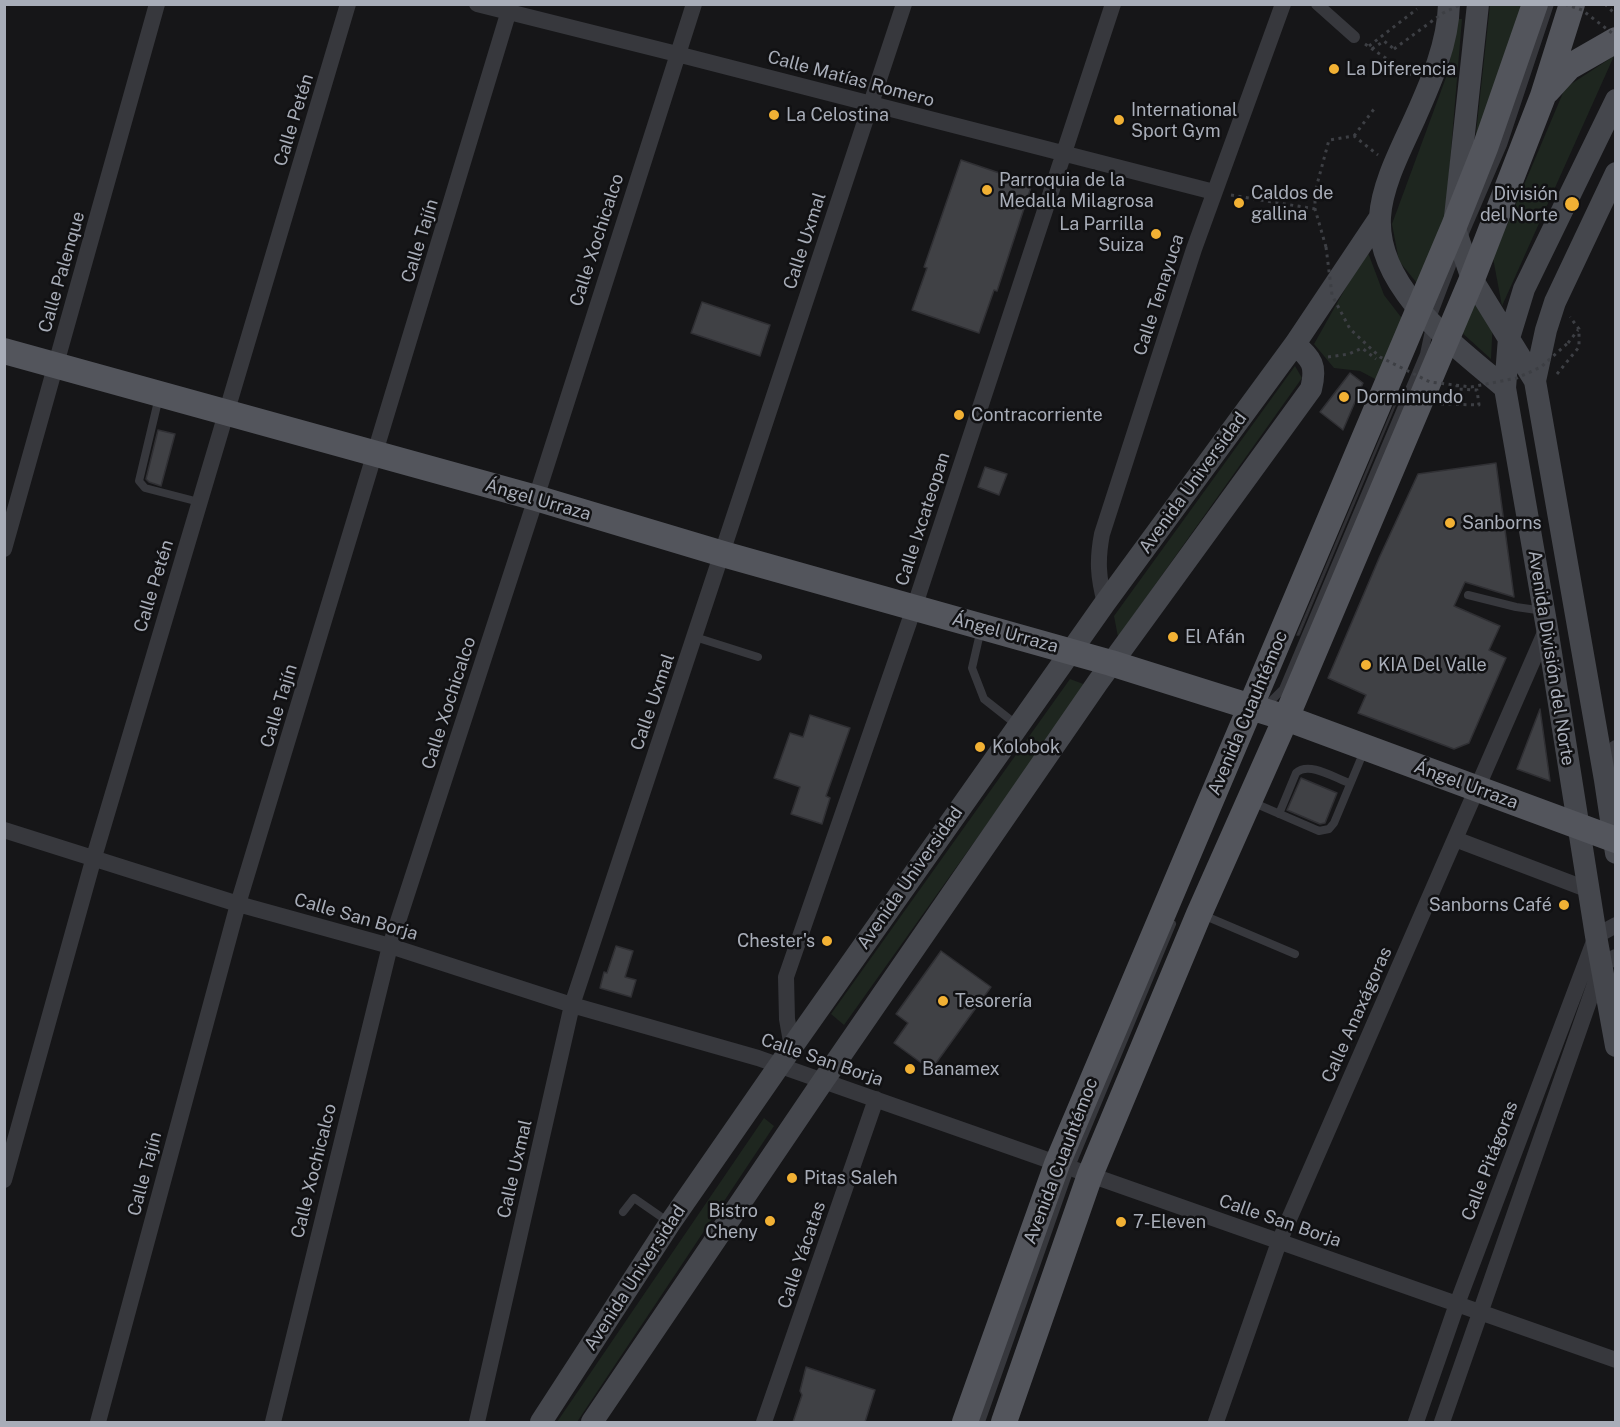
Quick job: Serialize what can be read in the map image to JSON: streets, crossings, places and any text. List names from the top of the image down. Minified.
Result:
{"streets":{"main road":["Avenida Universidad","Ángel Urraza","Avenida División del Norte","Avenida Cuauhtémoc"],"street":["Calle Matías Romero","Calle Petén","Calle Xochicalco","Calle Tajín","Calle Uxmal","Calle Palenque","Calle Tenayuca","Calle Ixcateopan","Calle San Borja","Calle Anaxágoras","Calle Pitágoras","Calle Yácatas"]},"crossings":[["Calle Matías Romero","Calle Xochicalco"],["Calle Matías Romero","Calle Tajín"],["Calle Matías Romero","Calle Uxmal"],["Calle Matías Romero","Calle Tenayuca"],["Calle Matías Romero","Calle Ixcateopan"],["Calle Petén","Ángel Urraza"],["Calle Petén","Calle San Borja"],["Calle Xochicalco","Ángel Urraza"],["Calle Xochicalco","Calle San Borja"],["Calle Tajín","Ángel Urraza"],["Calle Tajín","Calle San Borja"],["Calle Uxmal","Ángel Urraza"],["Calle Uxmal","Calle San Borja"],["Calle Palenque","Ángel Urraza"],["Calle Tenayuca","Avenida Universidad"],["Avenida Universidad","Ángel Urraza"],["Avenida Universidad","Calle Ixcateopan"],["Avenida Universidad","Calle San Borja"],["Ángel Urraza","Calle Ixcateopan"],["Ángel Urraza","Avenida División del Norte"],["Ángel Urraza","Avenida Cuauhtémoc"],["Ángel Urraza","Calle Anaxágoras"],["Calle Ixcateopan","Calle San Borja"],["Avenida División del Norte","Avenida Cuauhtémoc"],["Avenida División del Norte","Calle Anaxágoras"],["Avenida División del Norte","Calle Pitágoras"],["Avenida Cuauhtémoc","Calle San Borja"],["Calle San Borja","Calle Anaxágoras"],["Calle San Borja","Calle Pitágoras"],["Calle San Borja","Calle Yácatas"]],"places":["La Diferencia","La Celostina","International Sport Gym","Parroquia de la Medalla Milagrosa","Caldos de gallina","División del Norte","La Parrilla Suiza","Dormimundo","Contracorriente","Sanborns","El Afán","KIA Del Valle","Kolobok","Sanborns Café","Chester's","Tesorería","Banamex","Pitas Saleh","Bistro Cheny","7-Eleven"]}
